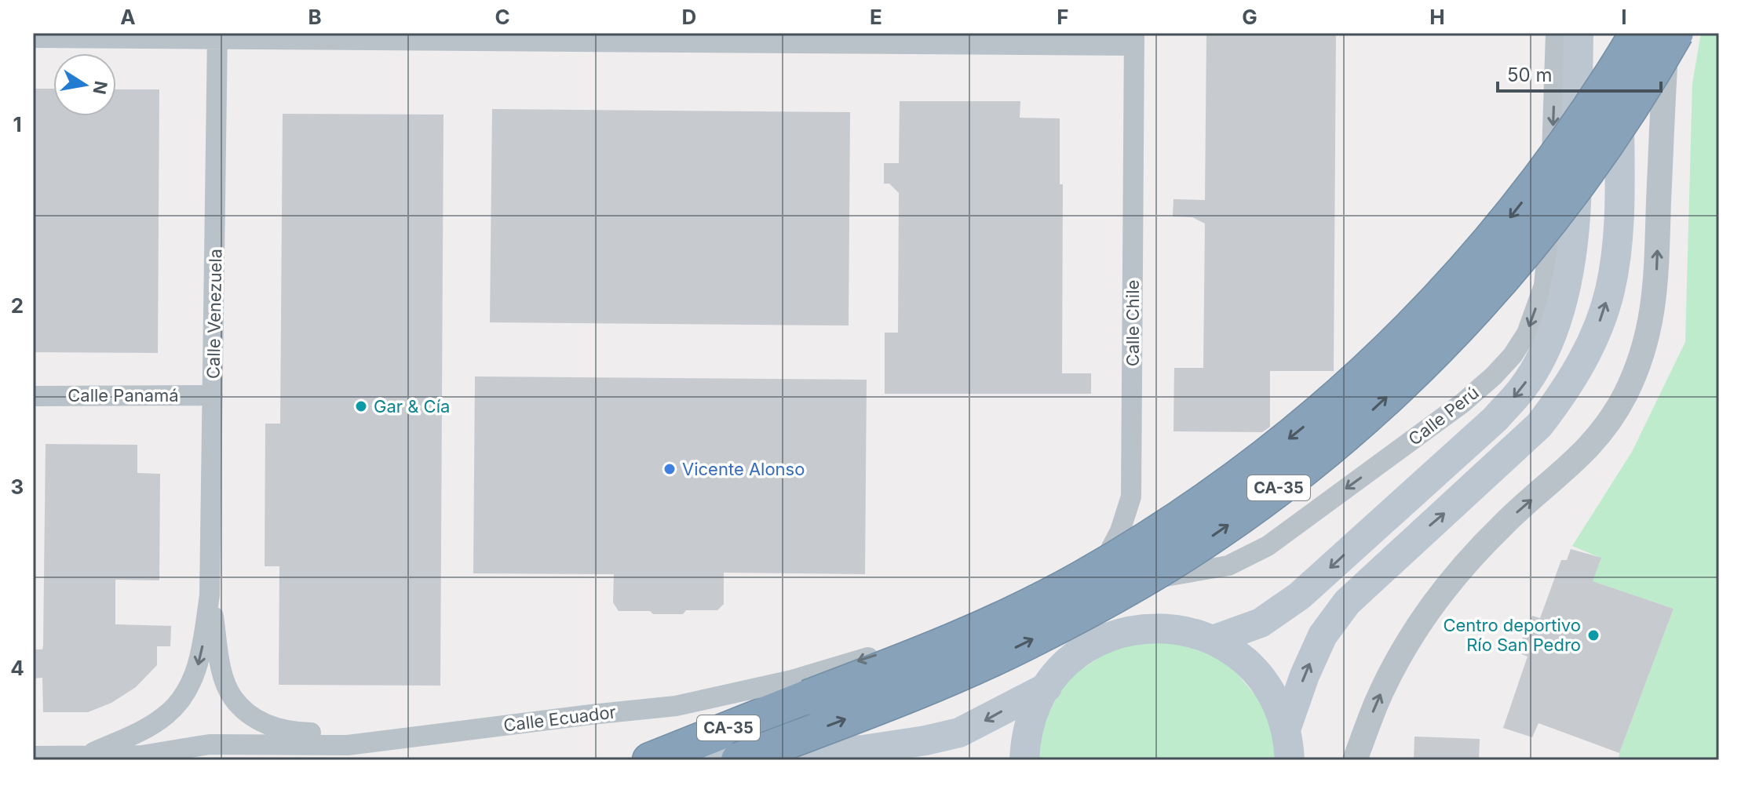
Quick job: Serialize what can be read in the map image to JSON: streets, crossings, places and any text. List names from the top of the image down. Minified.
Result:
{"streets":{"highway":["CA-35"],"main road":["Calle Perú"],"street":["Calle Venezuela","Calle Chile","Calle Panamá","Calle Ecuador"]},"crossings":[["Calle Venezuela","Calle Panamá"],["Calle Chile","Calle Perú"],["Calle Chile","Calle Ecuador"],["Calle Perú","Calle Ecuador"]],"one_way":["Calle Ecuador"],"places":["Gar & Cía","Vicente Alonso","Centro deportivo Río San Pedro"],"scale_bar":"50 m","north":"right","grid":{"columns":["A","B","C","D","E","F","G","H","I"],"rows":["1","2","3","4"]}}
